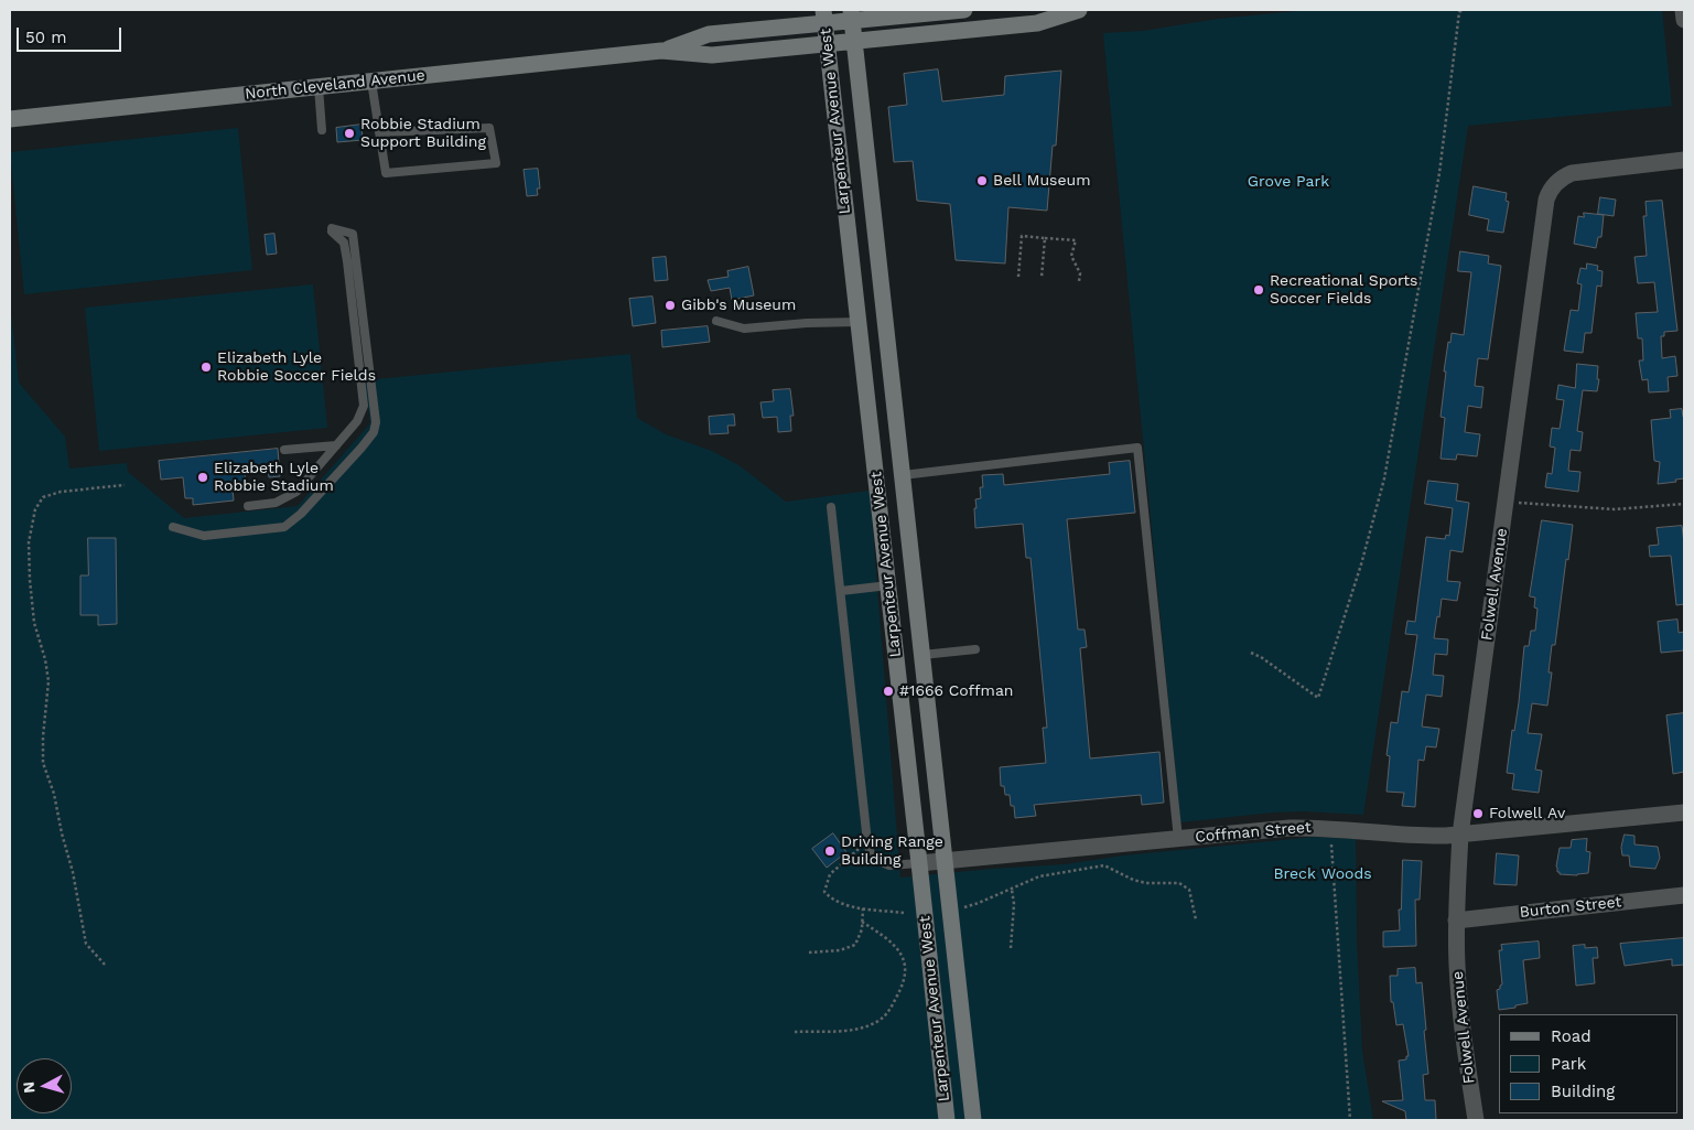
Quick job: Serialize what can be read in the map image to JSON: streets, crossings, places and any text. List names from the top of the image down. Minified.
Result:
{"streets":{"main road":["North Cleveland Avenue","Larpenteur Avenue West"],"street":["Folwell Avenue","Coffman Street","Burton Street"]},"crossings":[["North Cleveland Avenue","Larpenteur Avenue West"],["Larpenteur Avenue West","Coffman Street"],["Folwell Avenue","Coffman Street"],["Folwell Avenue","Burton Street"]],"parks":["Grove Park","Breck Woods"],"places":["Robbie Stadium Support Building","Bell Museum","Recreational Sports Soccer Fields","Gibb's Museum","Elizabeth Lyle Robbie Soccer Fields","Elizabeth Lyle Robbie Stadium","#1666 Coffman","Folwell Av","Driving Range Building"],"legend":["Road","Park","Building"],"scale_bar":"50 m","north":"left"}
